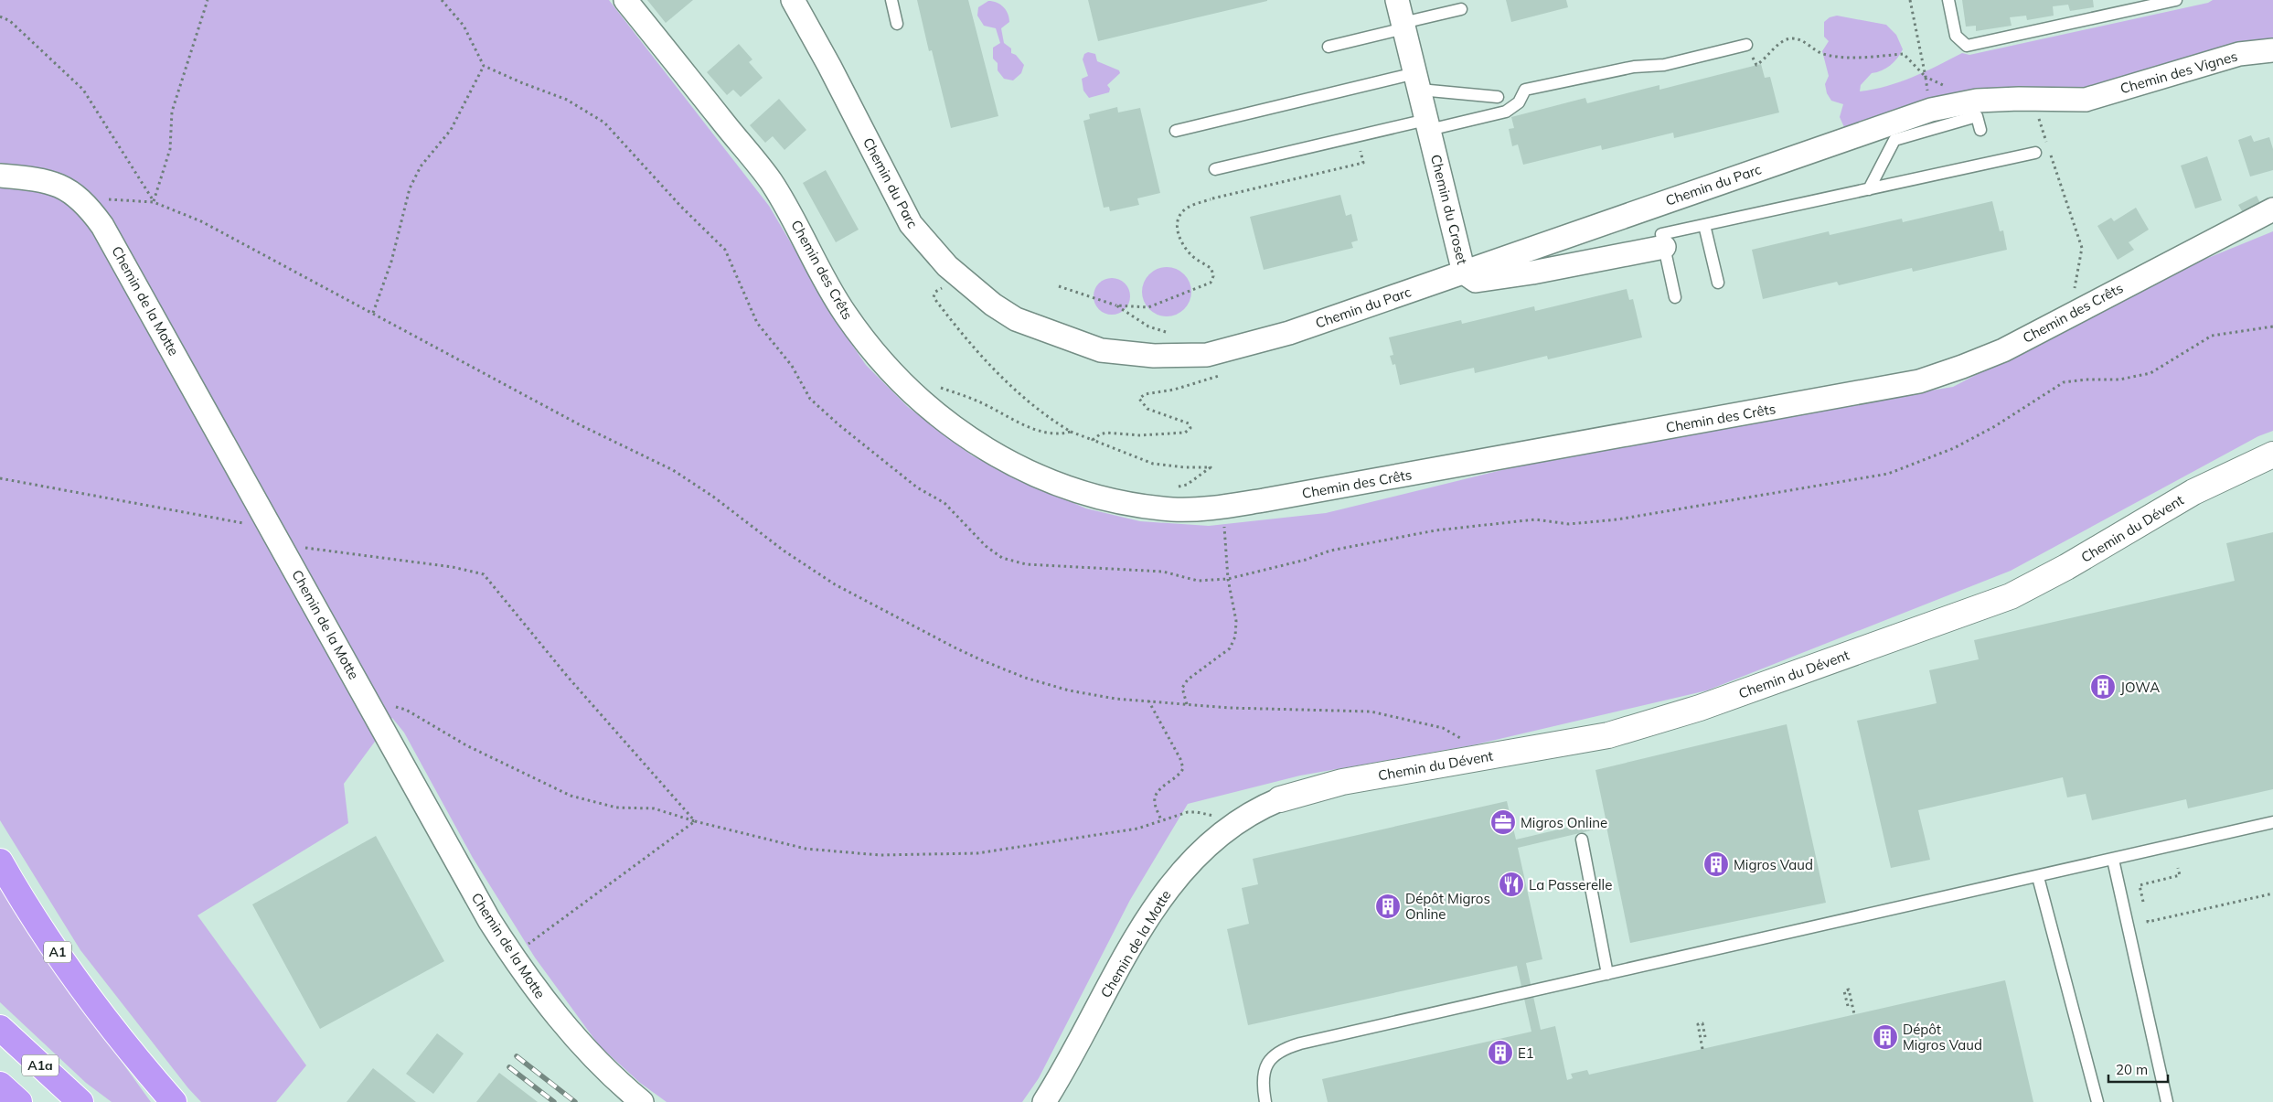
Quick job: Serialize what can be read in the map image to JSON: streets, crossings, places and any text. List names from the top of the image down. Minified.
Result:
{"streets":{"highway":["A1","A1a"],"street":["Chemin des Vignes","Chemin du Parc","Chemin du Croset","Chemin des Crêts","Chemin de la Motte","Chemin du Dévent"]},"crossings":[["Chemin des Vignes","Chemin du Parc"],["Chemin du Parc","Chemin du Croset"],["Chemin de la Motte","Chemin du Dévent"]],"places":{"building":["JOWA","Migros Vaud","Dépôt Migros Online","Dépôt Migros Vaud","E1"],"office":["Migros Online"],"restaurant":["La Passerelle"]},"scale_bar":"20 m"}
